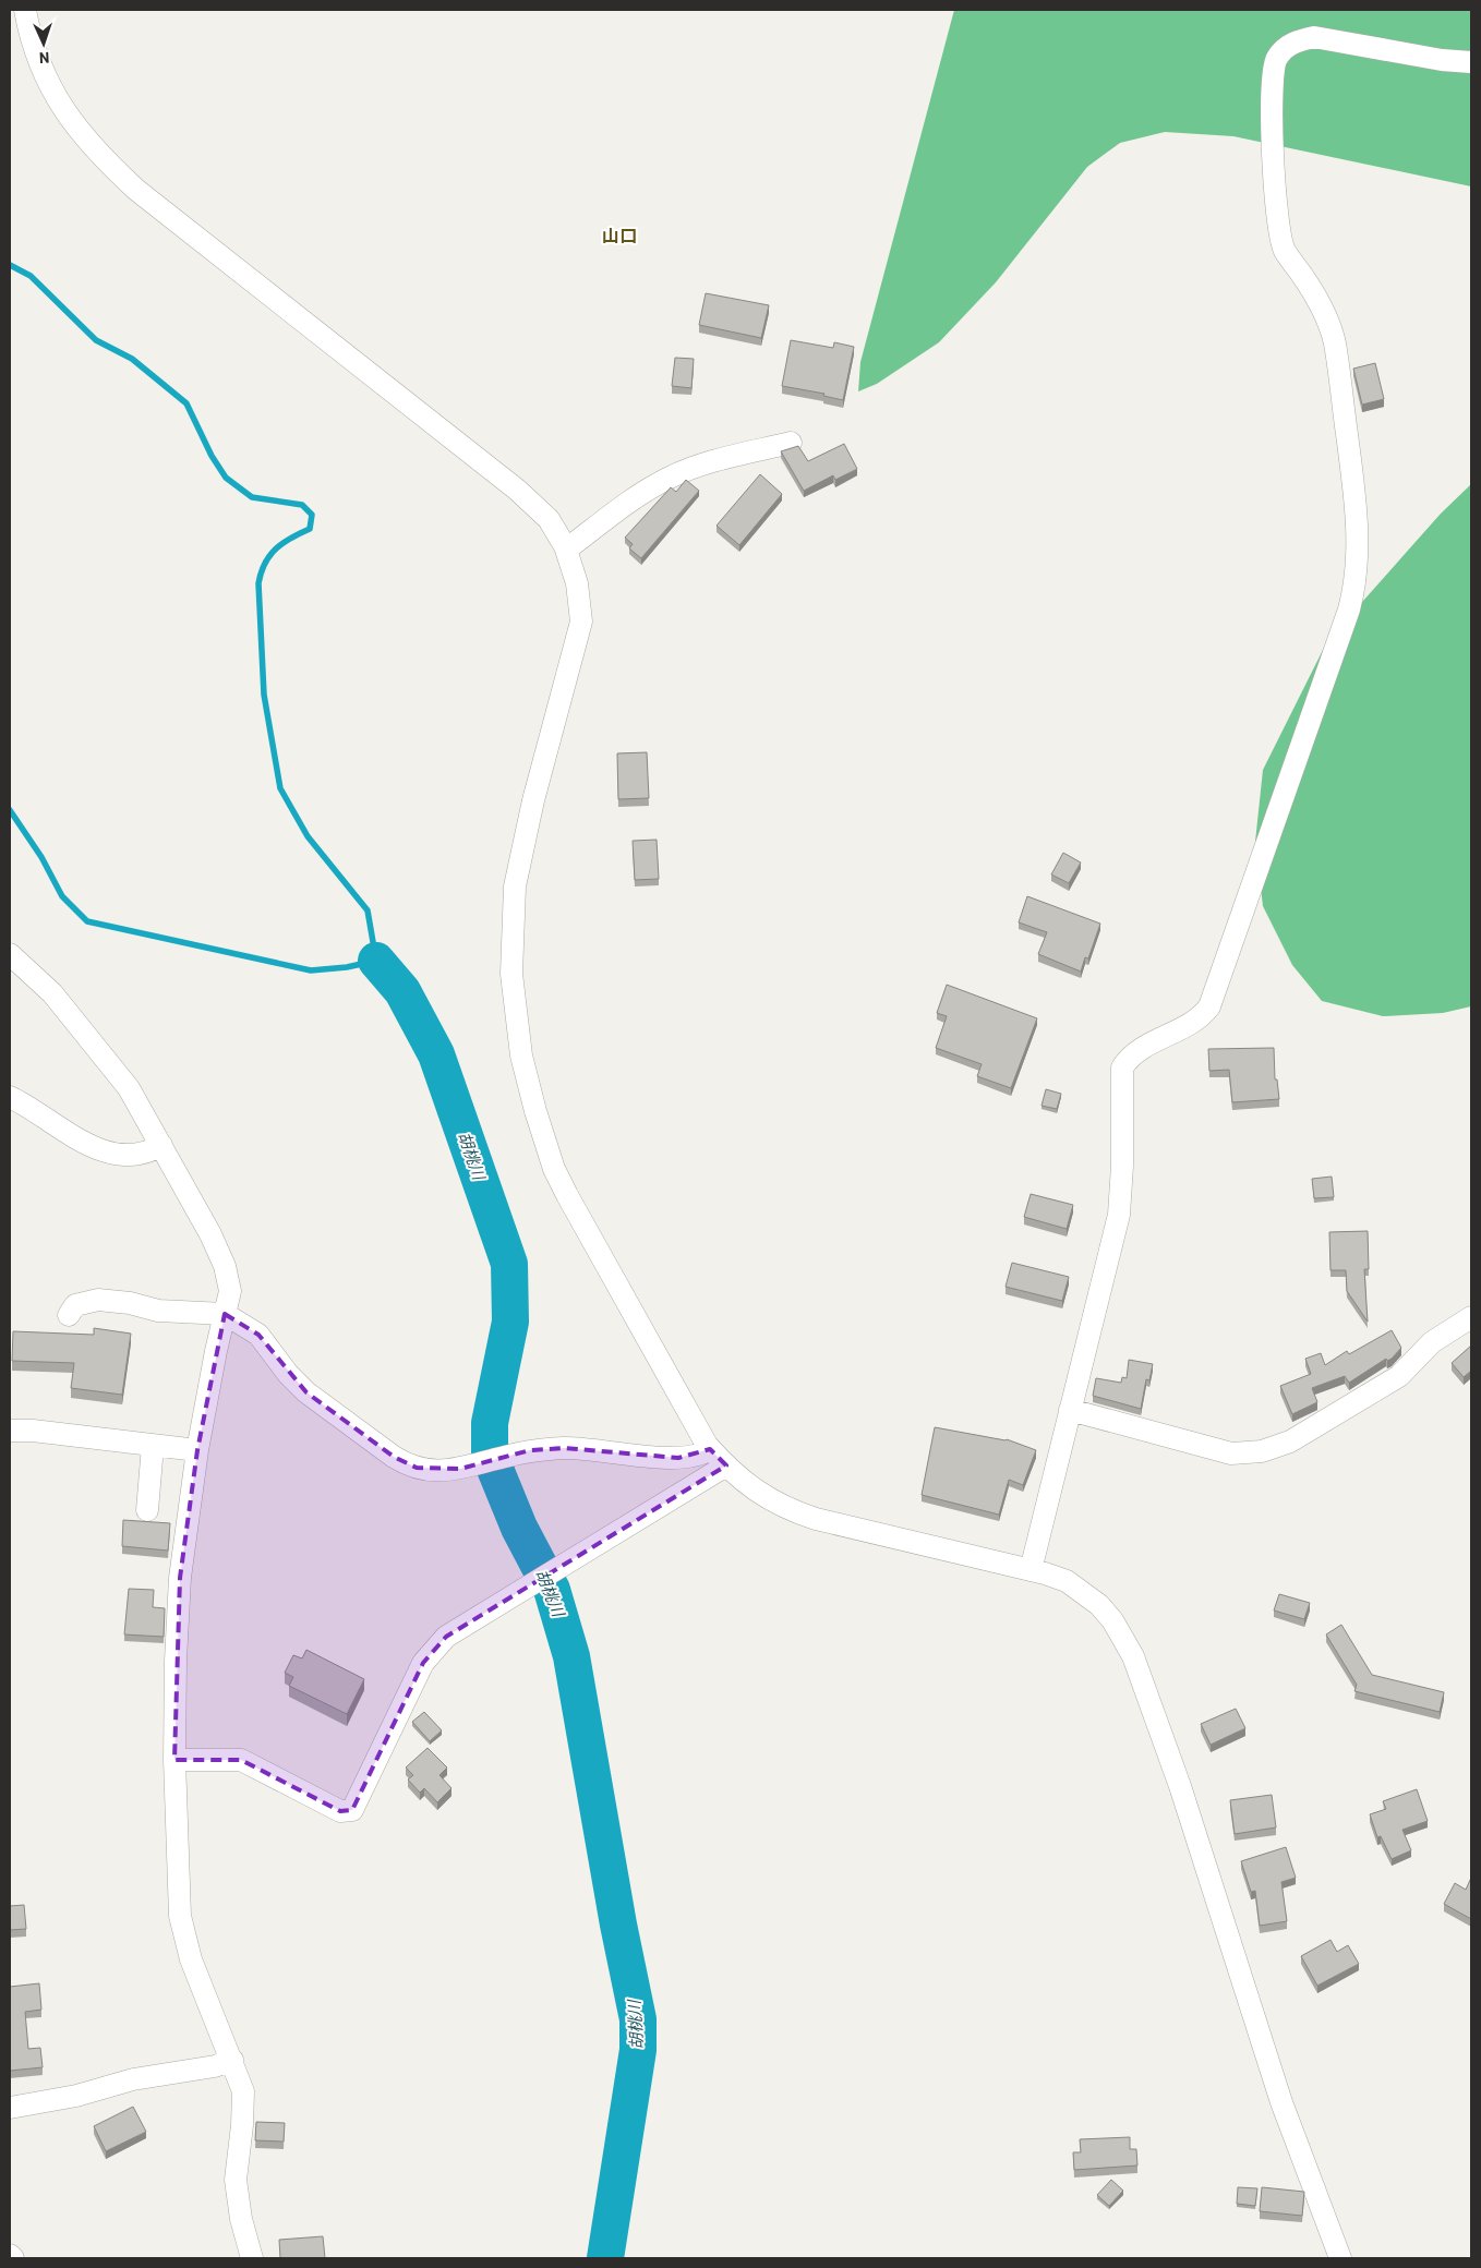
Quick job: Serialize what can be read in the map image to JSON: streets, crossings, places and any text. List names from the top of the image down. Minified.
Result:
{"districts":["山口"],"water":["胡桃川"],"north":"bottom"}
